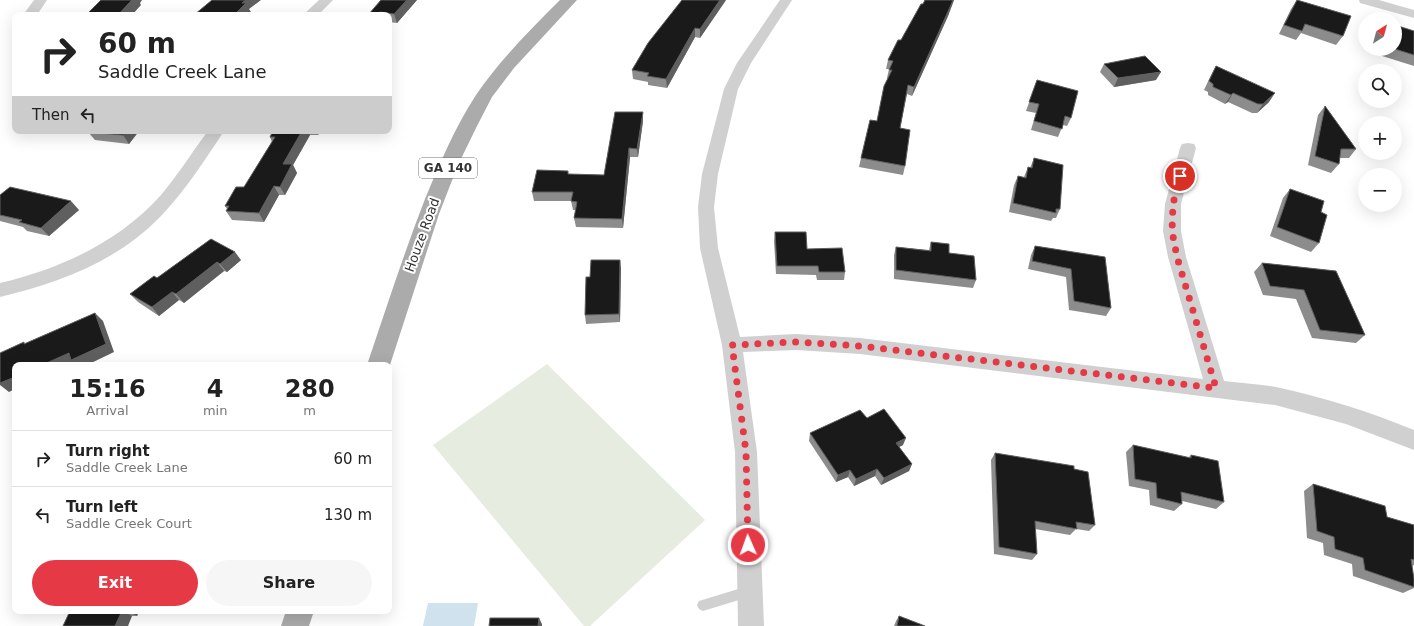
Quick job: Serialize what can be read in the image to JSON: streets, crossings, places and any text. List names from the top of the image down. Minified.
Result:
{"streets":{"main road":["GA 140","Houze Road"]},"north":"top right","page":{"map_buttons":["+","−"],"turn":["60 m","Saddle Creek Lane"],"then":"Then","eta":["15:16","Arrival","4","min","280","m"],"list":[{"name":"Turn right","note":"Saddle Creek Lane","value":"60 m"},{"name":"Turn left","note":"Saddle Creek Court","value":"130 m"}],"buttons":["Exit","Share"]}}
